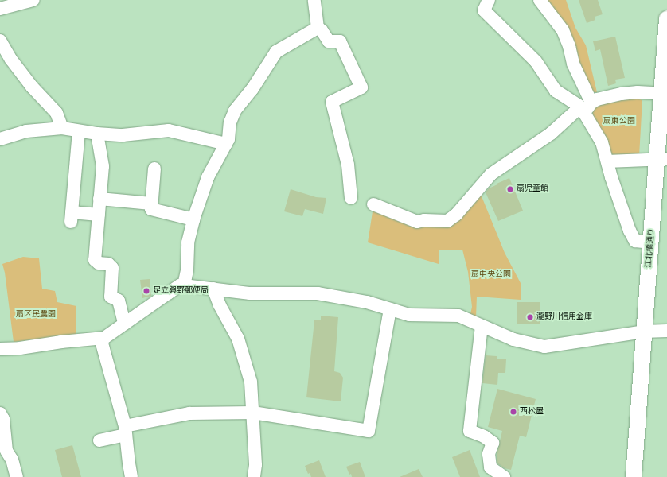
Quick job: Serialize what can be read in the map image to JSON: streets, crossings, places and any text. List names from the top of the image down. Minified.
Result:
{"streets":{"main road":["江北橋通り"]},"parks":["扇東公園","扇中央公園","扇区民農園"],"places":["扇児童館","足立興野郵便局","瀧野川信用金庫","西松屋"]}
